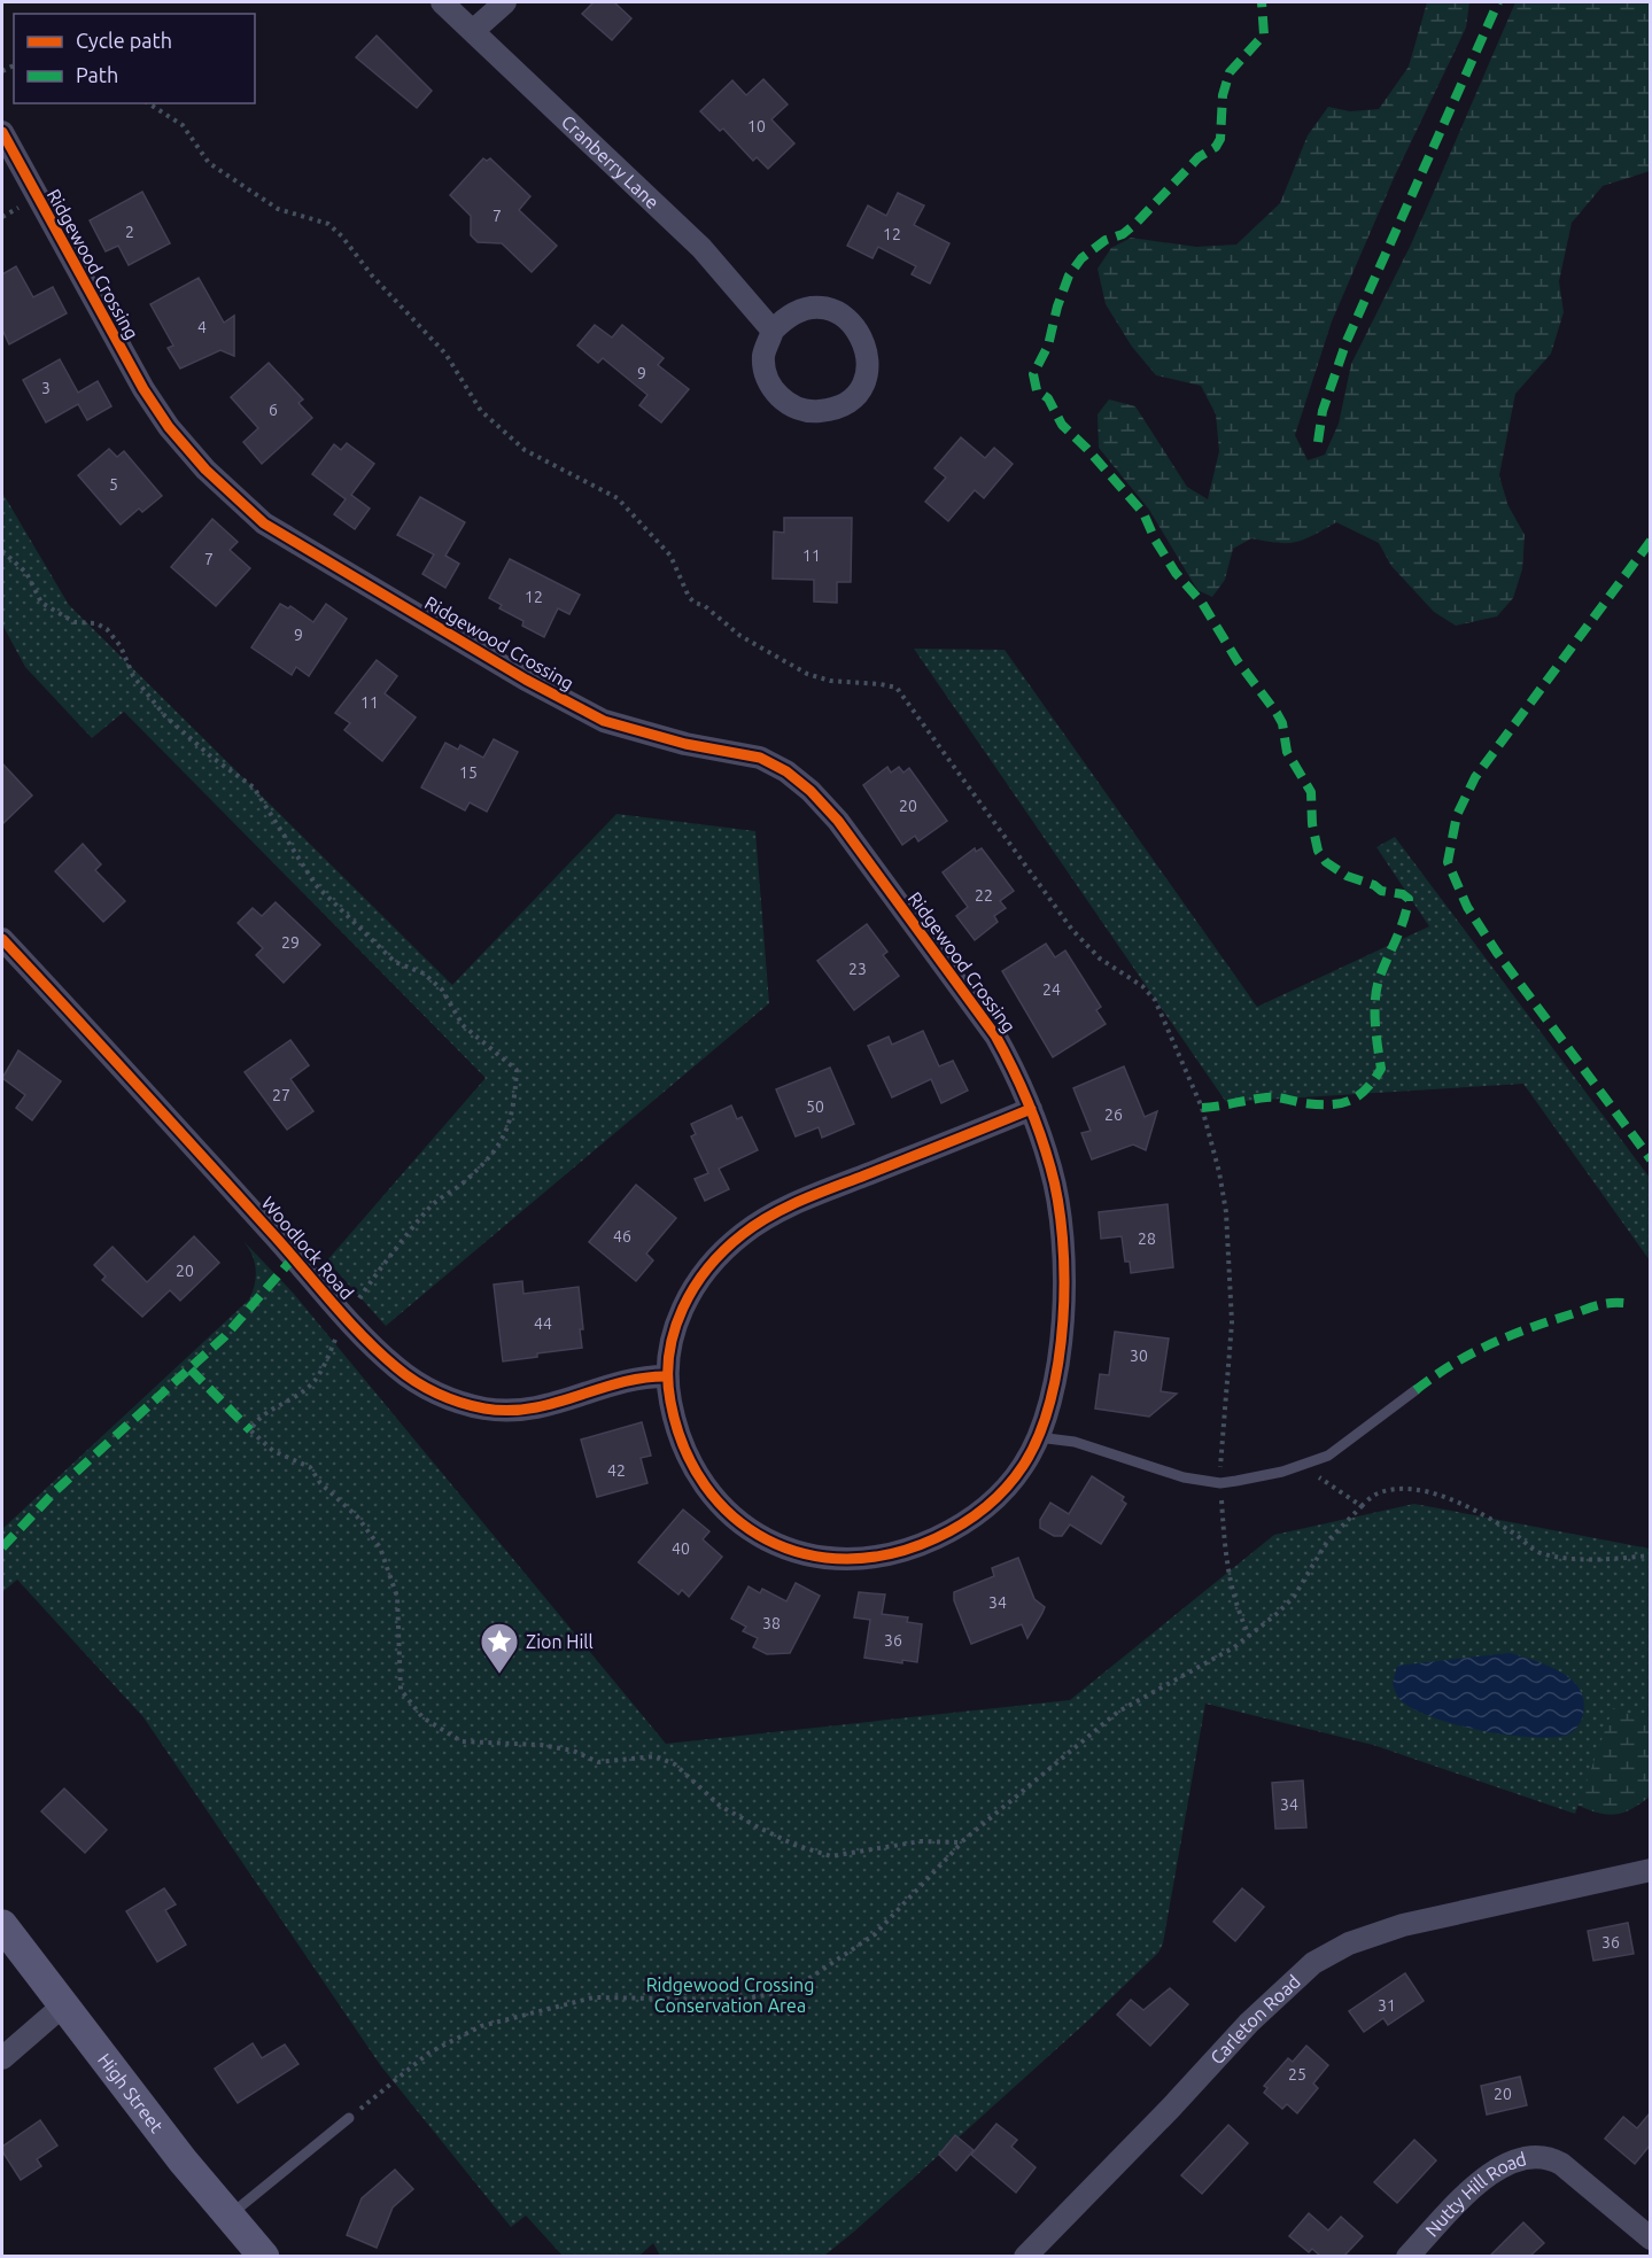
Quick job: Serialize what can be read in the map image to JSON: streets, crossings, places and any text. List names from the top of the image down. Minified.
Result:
{"streets":{"main road":["High Street"],"street":["Cranberry Lane","Ridgewood Crossing","Woodlock Road","Carleton Road","Nutty Hill Road"]},"crossings":[["Ridgewood Crossing","Woodlock Road"]],"parks":["Ridgewood Crossing Conservation Area"],"places":{"place":["Zion Hill"]},"house_numbers":["10","7","2","12","4","9","3","6","5","11","7","12","9","11","15","20","22","29","23","24","27","50","26","46","28","20","44","30","42","40","34","38","36","34","36","31","25","20"],"legend":["Cycle path","Path"]}
